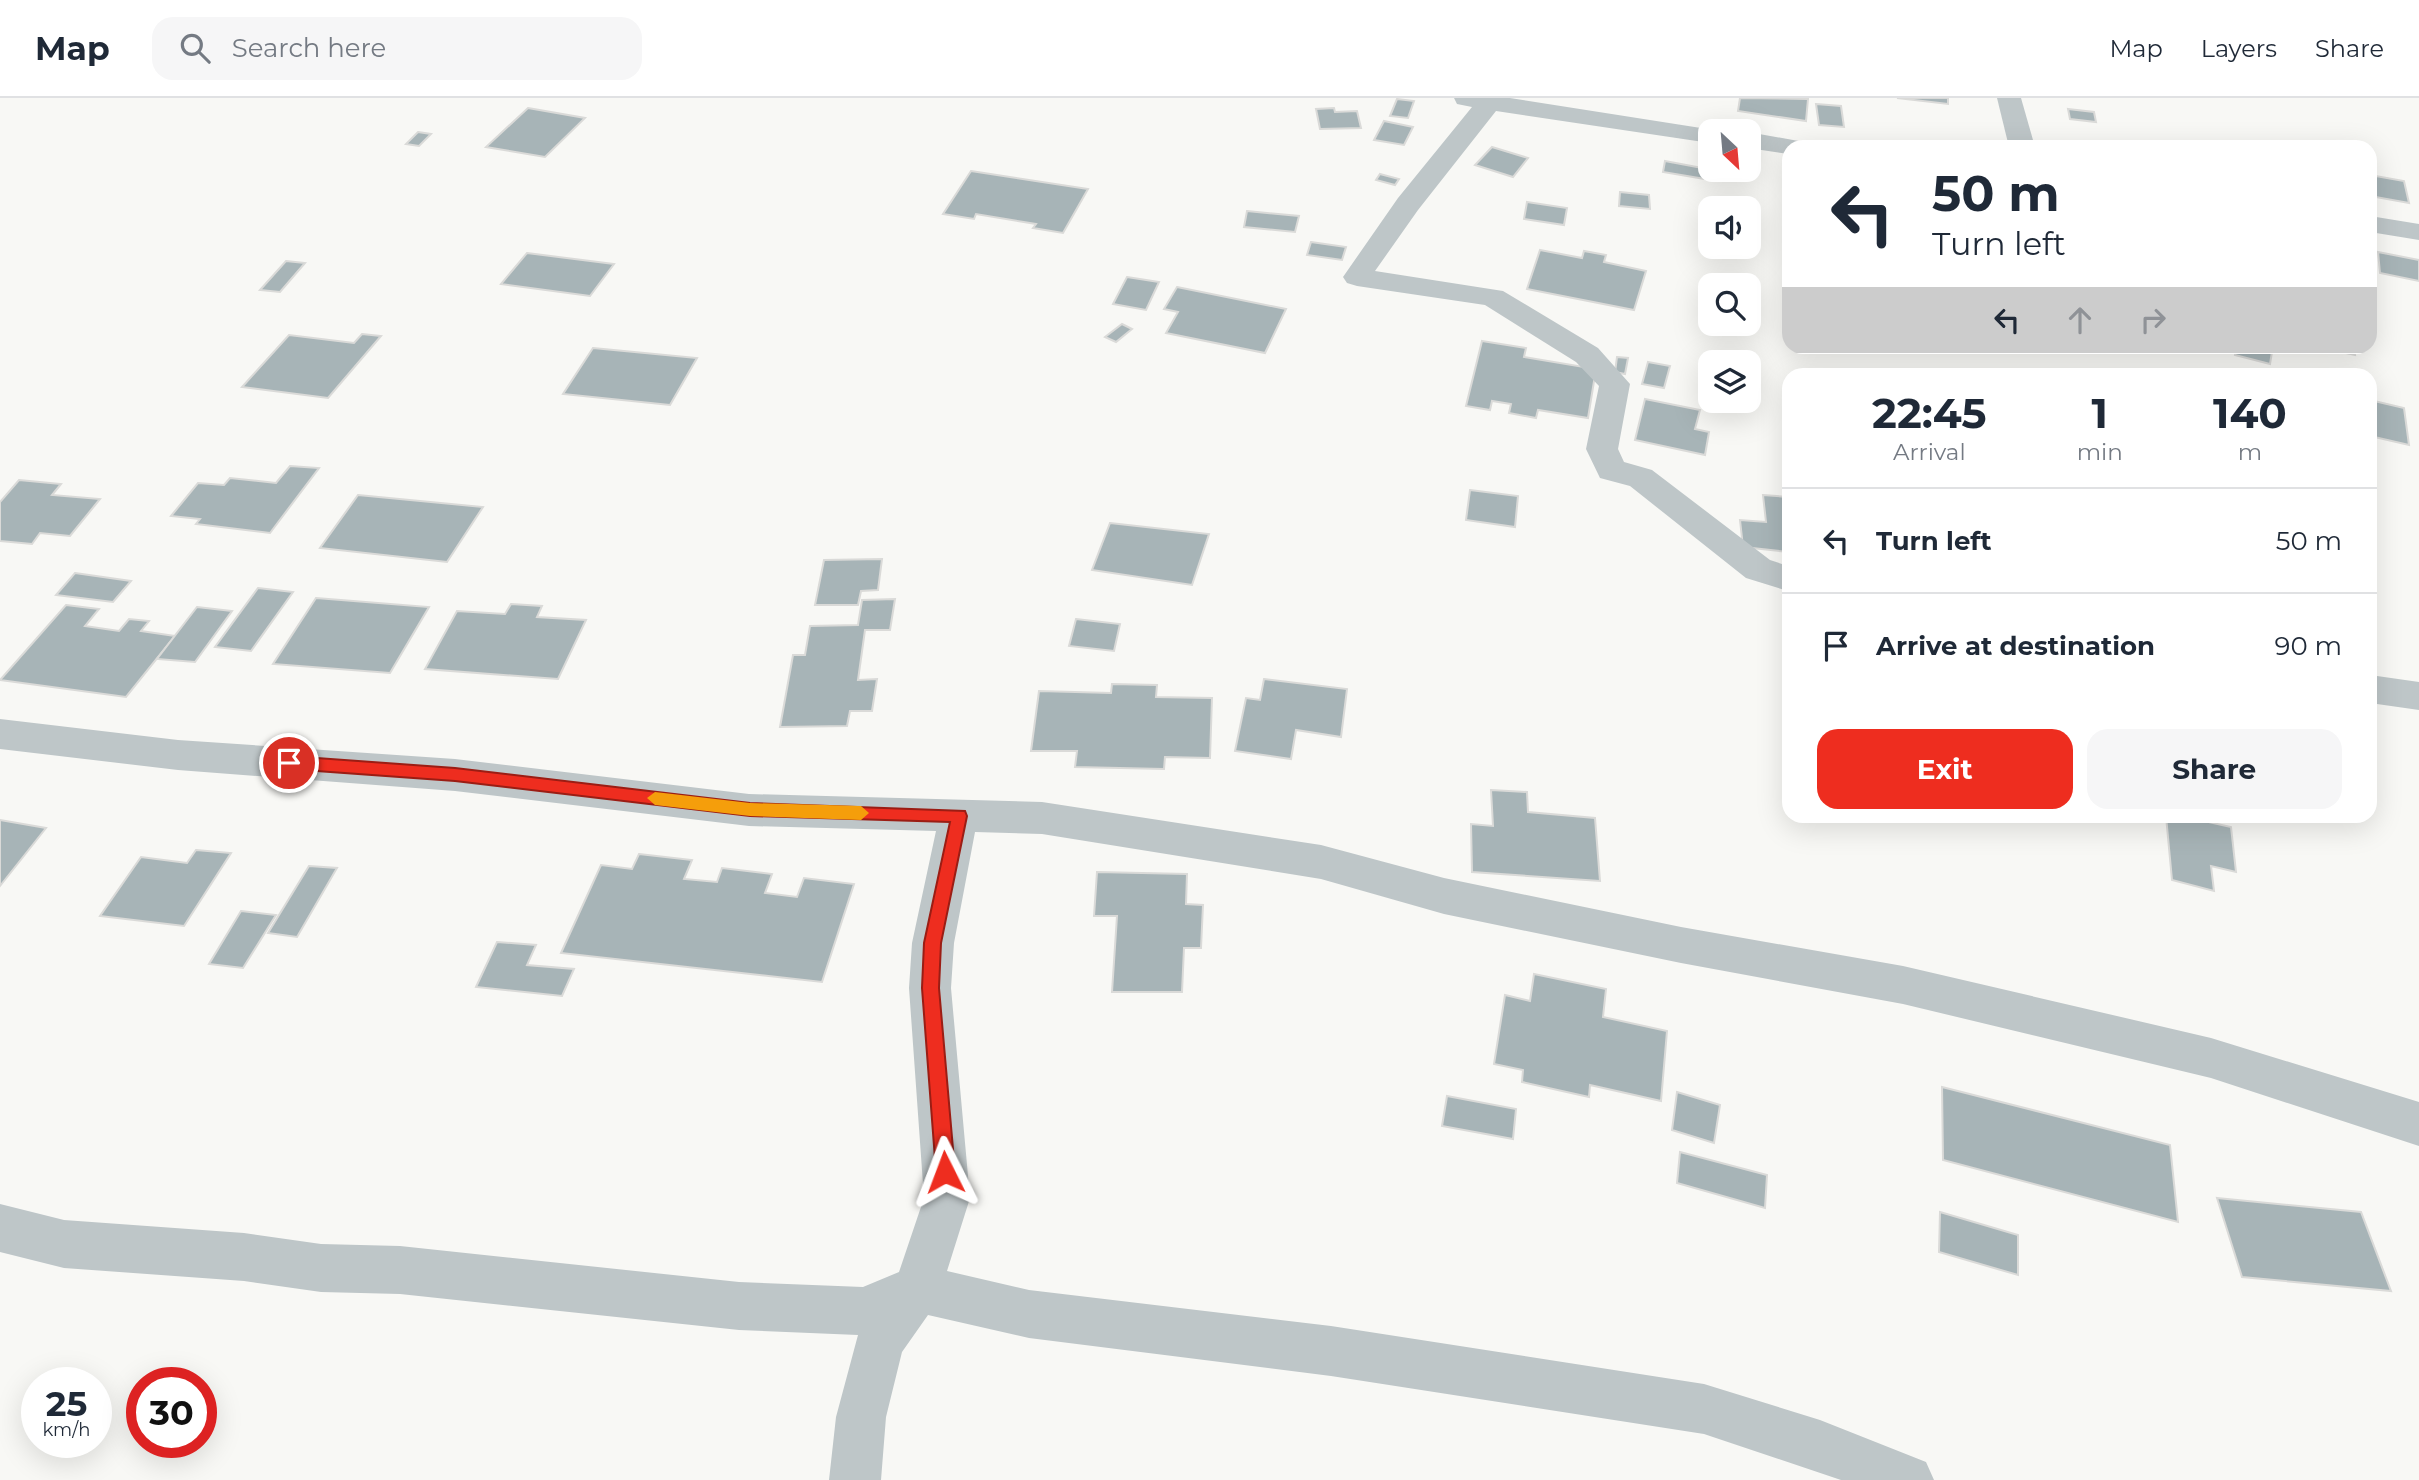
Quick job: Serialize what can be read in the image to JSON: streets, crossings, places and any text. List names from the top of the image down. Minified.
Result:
{"north":"bottom right","page":{"header":"Map","search":"Search here","nav":["Map","Layers","Share"],"turn":["50 m","Turn left"],"eta":["22:45","Arrival","1","min","140","m"],"list":[{"name":"Turn left","value":"50 m"},{"name":"Arrive at destination","value":"90 m"}],"buttons":["Exit","Share"],"speed":"25 km/h","limit":"30"}}
